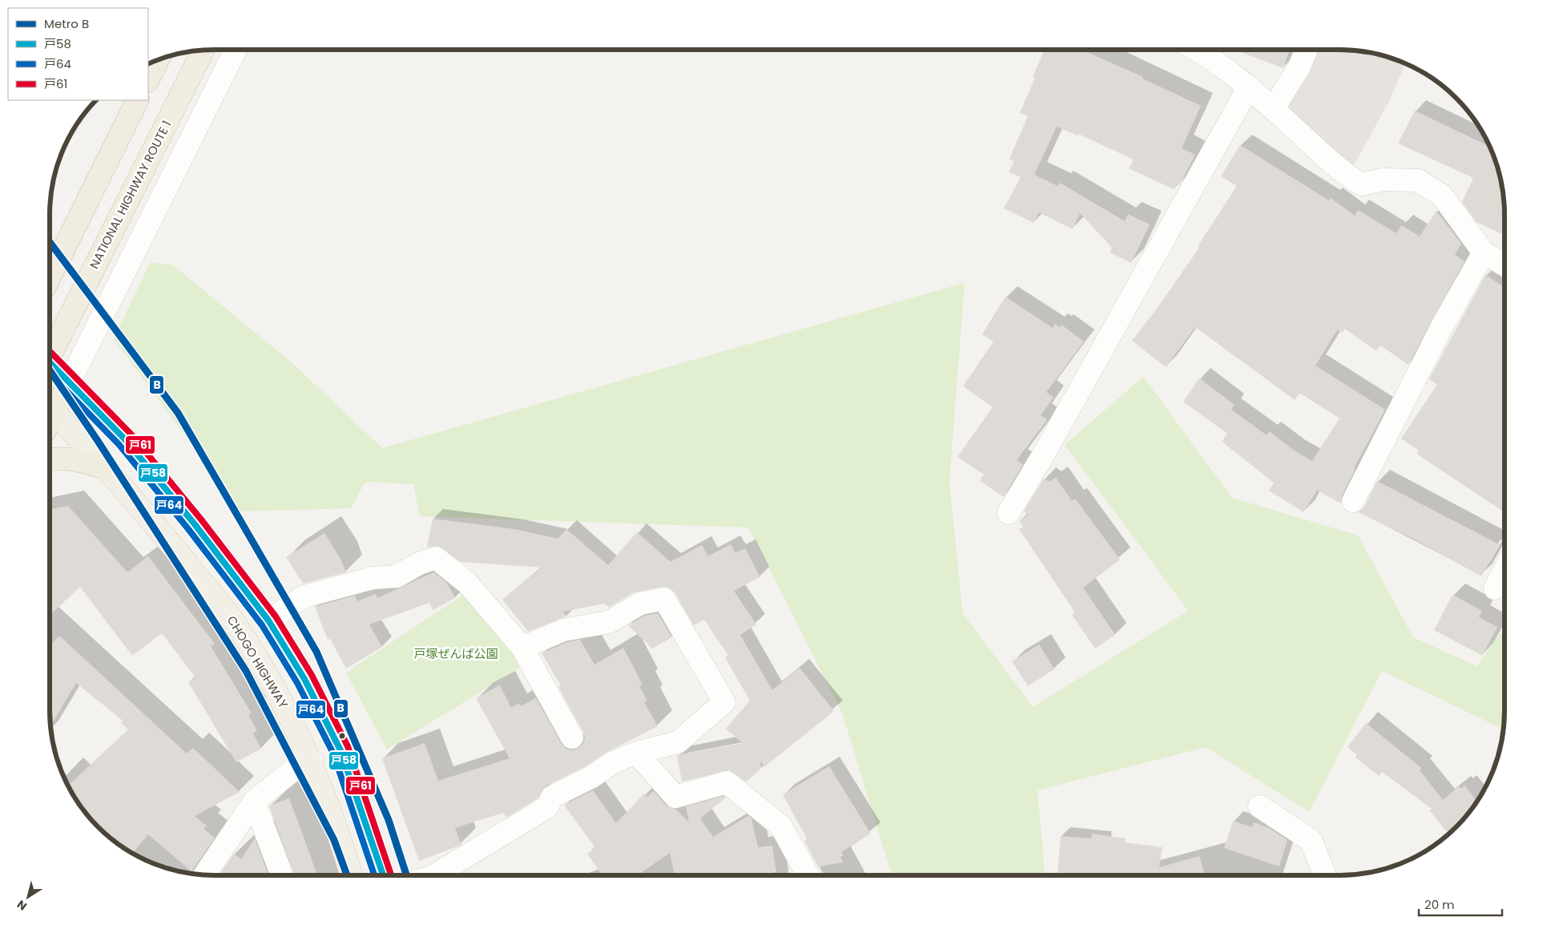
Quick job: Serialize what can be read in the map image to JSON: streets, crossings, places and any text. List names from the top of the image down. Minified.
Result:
{"streets":{"highway":["NATIONAL HIGHWAY ROUTE 1"],"main road":["CHOGO HIGHWAY"]},"parks":["戸塚ぜんば公園"],"lines":["metro line B","transit line 戸61","transit line 戸58","transit line 戸64"],"legend":["Metro B","戸58","戸64","戸61"],"scale_bar":"20 m","north":"bottom left"}
